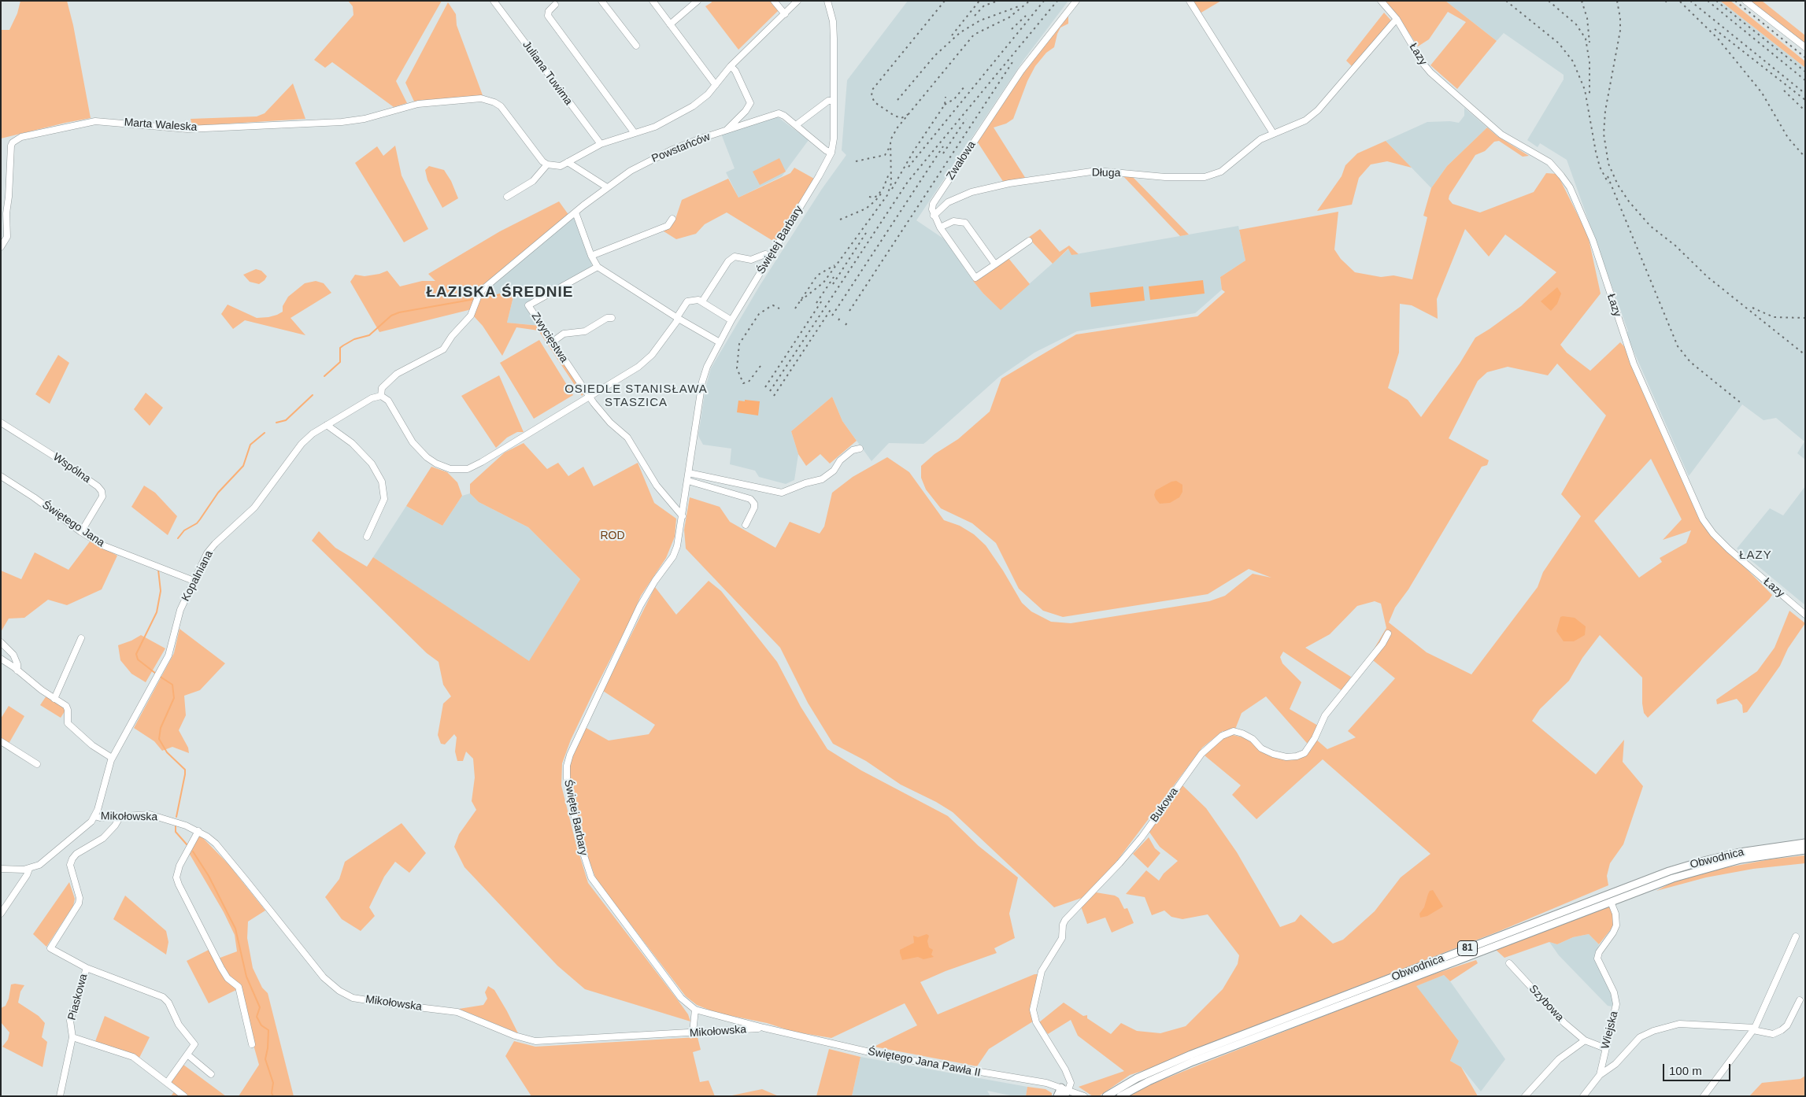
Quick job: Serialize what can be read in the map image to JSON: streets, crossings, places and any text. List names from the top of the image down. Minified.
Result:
{"streets":{"main road":["Obwodnica","81"],"street":["Łazy","Juliana Tuwima","Marta Waleska","Powstańców","Zwałowa","Długa","Świętej Barbary","Zwycięstwa","Wspólna","Świętego Jana","Kopalniana","Bukowa","Mikołowska","Piaskowa","Szybowa","Wiejska","Świętego Jana Pawła II"]},"crossings":[["Łazy","Długa"],["Powstańców","Świętej Barbary"],["Powstańców","Kopalniana"],["Zwałowa","Długa"],["Świętej Barbary","Zwycięstwa"],["Świętej Barbary","Mikołowska"],["Świętej Barbary","Świętego Jana Pawła II"],["Wspólna","Świętego Jana"],["Świętego Jana","Kopalniana"],["Kopalniana","Mikołowska"],["Mikołowska","Świętego Jana Pawła II"],["Obwodnica","Wiejska"],["Szybowa","Wiejska"]],"districts":["ŁAZISKA ŚREDNIE","OSIEDLE STANISŁAWA STASZICA","ŁAZY"],"parks":["ROD"],"scale_bar":"100 m"}
